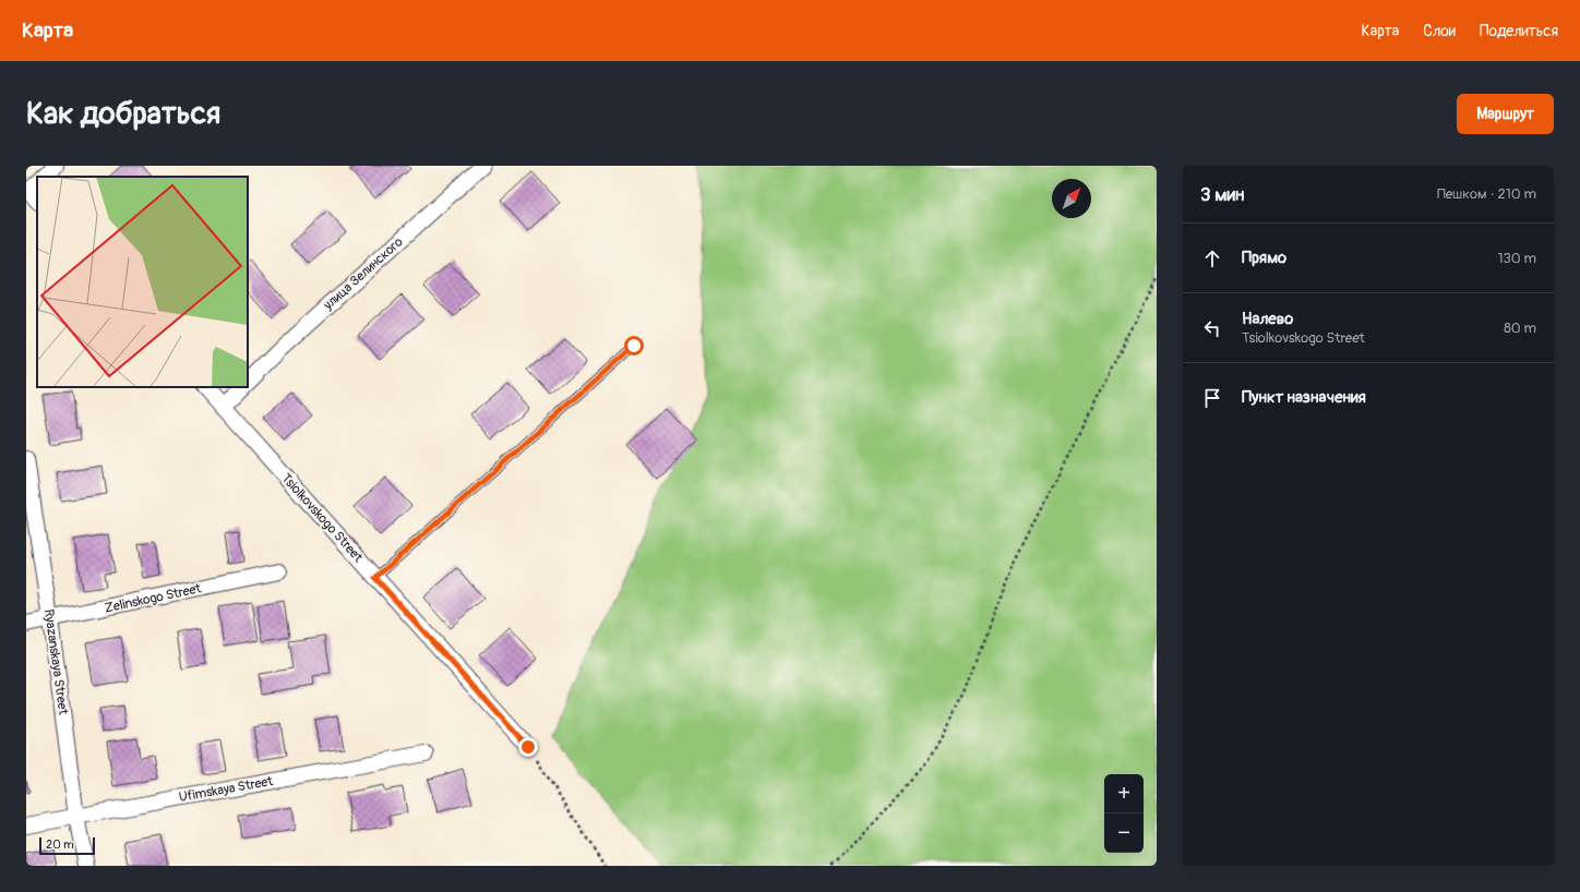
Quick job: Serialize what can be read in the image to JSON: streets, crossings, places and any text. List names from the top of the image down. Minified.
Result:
{"streets":{"street":["улица Зелинского","Tsiolkovskogo Street","Zelinskogo Street","Ryazanskaya Street","Ufimskaya Street"]},"crossings":[["Zelinskogo Street","Ryazanskaya Street"],["Ryazanskaya Street","Ufimskaya Street"]],"scale_bar":"20 m","north":"top right","page":{"header":"Карта","nav":["Карта","Слои","Поделиться"],"buttons":"Маршрут","title":"Как добраться","heading":["3 мин","Пешком · 210 m"],"list":[["Прямо","130 m"],["Налево","Tsiolkovskogo Street","80 m"],"Пункт назначения"],"map_buttons":["+","−"],"scale":"20 m"}}
